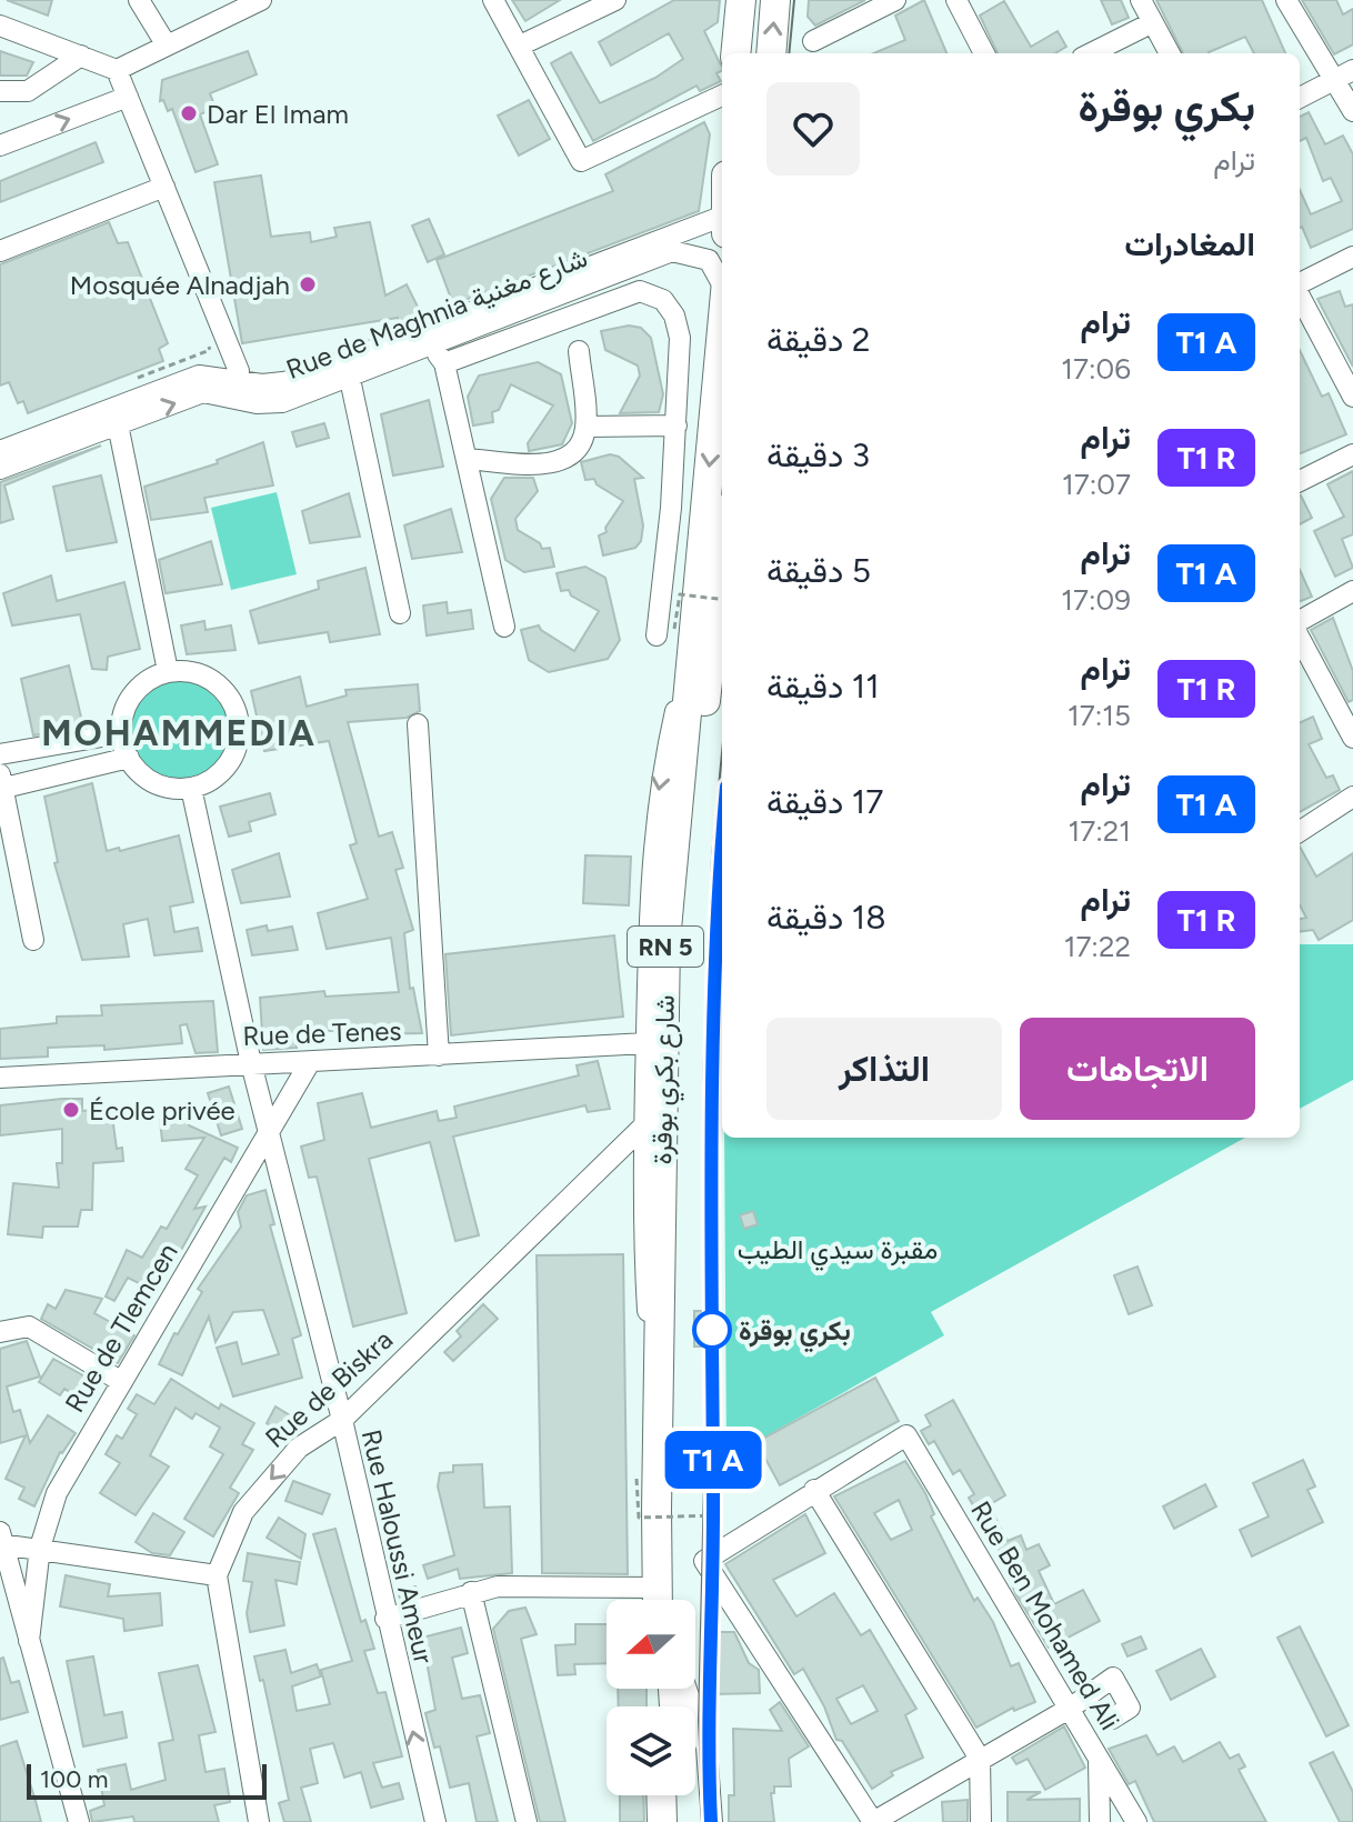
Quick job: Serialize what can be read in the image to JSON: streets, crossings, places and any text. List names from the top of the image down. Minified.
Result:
{"streets":{"highway":["RN 5","شارع بكري بوقرة"],"street":["Rue de Maghnia شارع مغنية","Rue de Tenes","Rue de Tlemcen","Rue de Biskra","Rue Haloussi Ameur","Rue Ben Mohamed Ali"]},"crossings":[["Rue de Tenes","Rue de Tlemcen"],["Rue de Tenes","Rue Haloussi Ameur"],["Rue de Tlemcen","Rue Haloussi Ameur"],["Rue de Biskra","Rue Haloussi Ameur"]],"districts":["MOHAMMEDIA"],"parks":["مقبرة سيدي الطيب"],"places":["Dar El Imam","Mosquée Alnadjah","École privée","بكري بوقرة"],"scale_bar":"100 m","north":"left","page":{"on_map":"T1 A","heading":[["بكري بوقرة","ترام"],"المغادرات"],"list":[{"mark":"T1 A","name":"ترام","note":"17:06","value":"2 دقيقة"},{"mark":"T1 R","name":"ترام","note":"17:07","value":"3 دقيقة"},{"mark":"T1 A","name":"ترام","note":"17:09","value":"5 دقيقة"},{"mark":"T1 R","name":"ترام","note":"17:15","value":"11 دقيقة"},{"mark":"T1 A","name":"ترام","note":"17:21","value":"17 دقيقة"},{"mark":"T1 R","name":"ترام","note":"17:22","value":"18 دقيقة"}],"buttons":["الاتجاهات","التذاكر"],"scale":"100 m"}}
